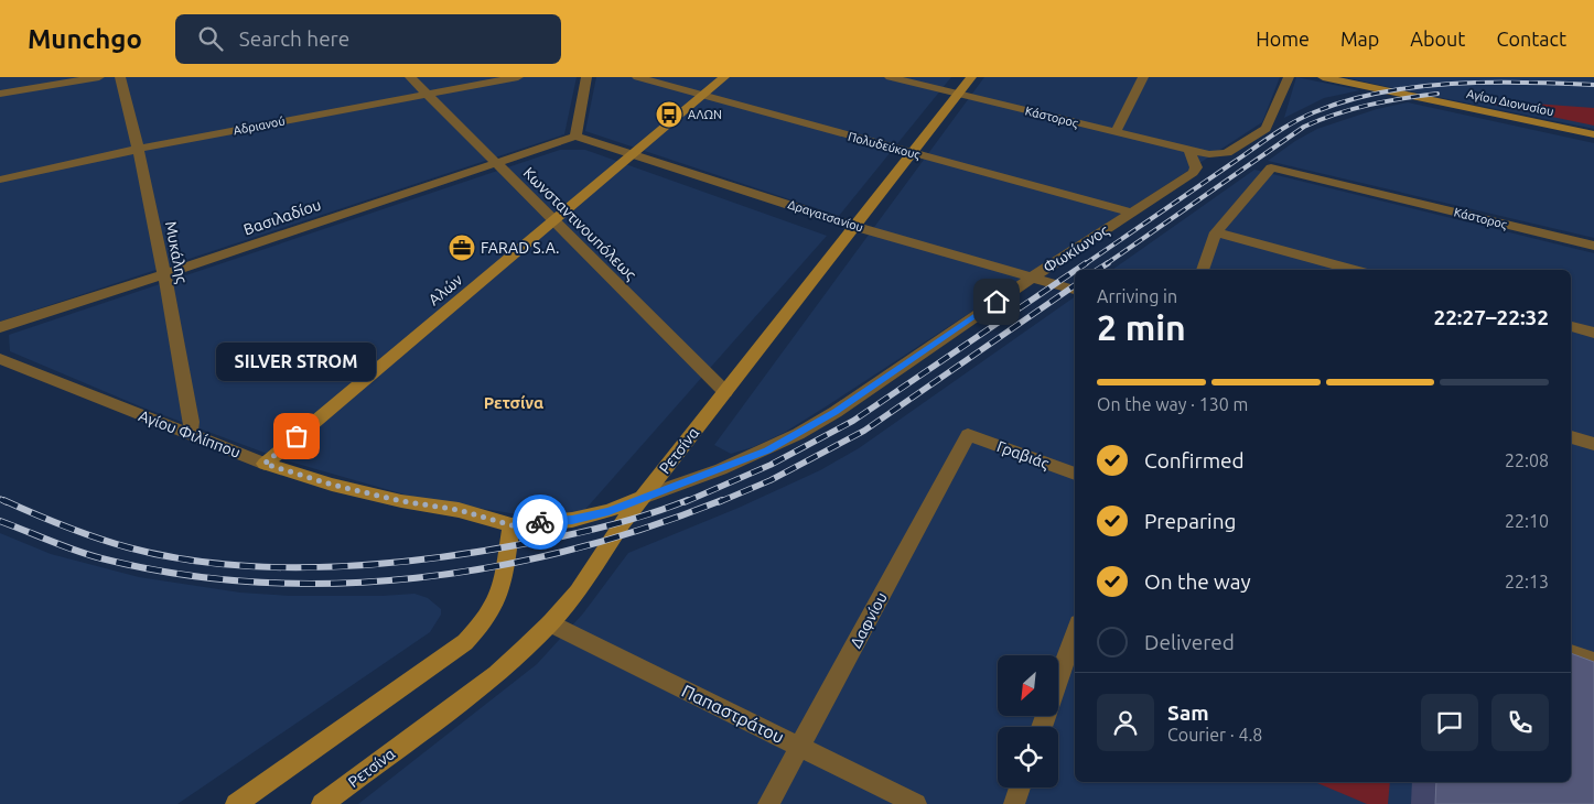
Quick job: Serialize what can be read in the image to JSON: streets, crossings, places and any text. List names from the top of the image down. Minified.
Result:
{"streets":{"main road":["Αγίου Διονυσίου","Αλών","Αγίου Φιλίππου","Ρετσίνα"],"street":["Κάστορος","Αδριανού","Πολυδεύκους","Δραγατσανίου","Βασιλαδίου","Κωνσταντινουπόλεως","Φωκίωνος","Μυκάλης","Γραβιάς","Δαφνίου","Παπαστράτου"]},"crossings":[["Κάστορος","Φωκίωνος"],["Κάστορος","Ρετσίνα"],["Αδριανού","Κωνσταντινουπόλεως"],["Αδριανού","Μυκάλης"],["Πολυδεύκους","Φωκίωνος"],["Πολυδεύκους","Αλών"],["Πολυδεύκους","Ρετσίνα"],["Δραγατσανίου","Βασιλαδίου"],["Δραγατσανίου","Φωκίωνος"],["Δραγατσανίου","Αλών"],["Δραγατσανίου","Ρετσίνα"],["Βασιλαδίου","Κωνσταντινουπόλεως"],["Βασιλαδίου","Μυκάλης"],["Κωνσταντινουπόλεως","Αλών"],["Κωνσταντινουπόλεως","Ρετσίνα"],["Φωκίωνος","Ρετσίνα"],["Μυκάλης","Αγίου Φιλίππου"],["Αλών","Αγίου Φιλίππου"],["Ρετσίνα","Παπαστράτου"],["Γραβιάς","Δαφνίου"],["Δαφνίου","Παπαστράτου"]],"districts":["Ρετσίνα"],"places":{"bus stop":["ΑΛΩΝ"],"office":["FARAD S.A."],"other":["SILVER STROM"]},"north":"bottom left","page":{"header":"Munchgo","search":"Search here","nav":["Home","Map","About","Contact"],"heading":["2 min","Arriving in","22:27–22:32"],"panel":["Sam","Courier · 4.8"],"bubble":"SILVER STROM","bar":"On the way · 130 m","list":[["Confirmed","22:08"],["Preparing","22:10"],["On the way","22:13"],"Delivered"]}}
